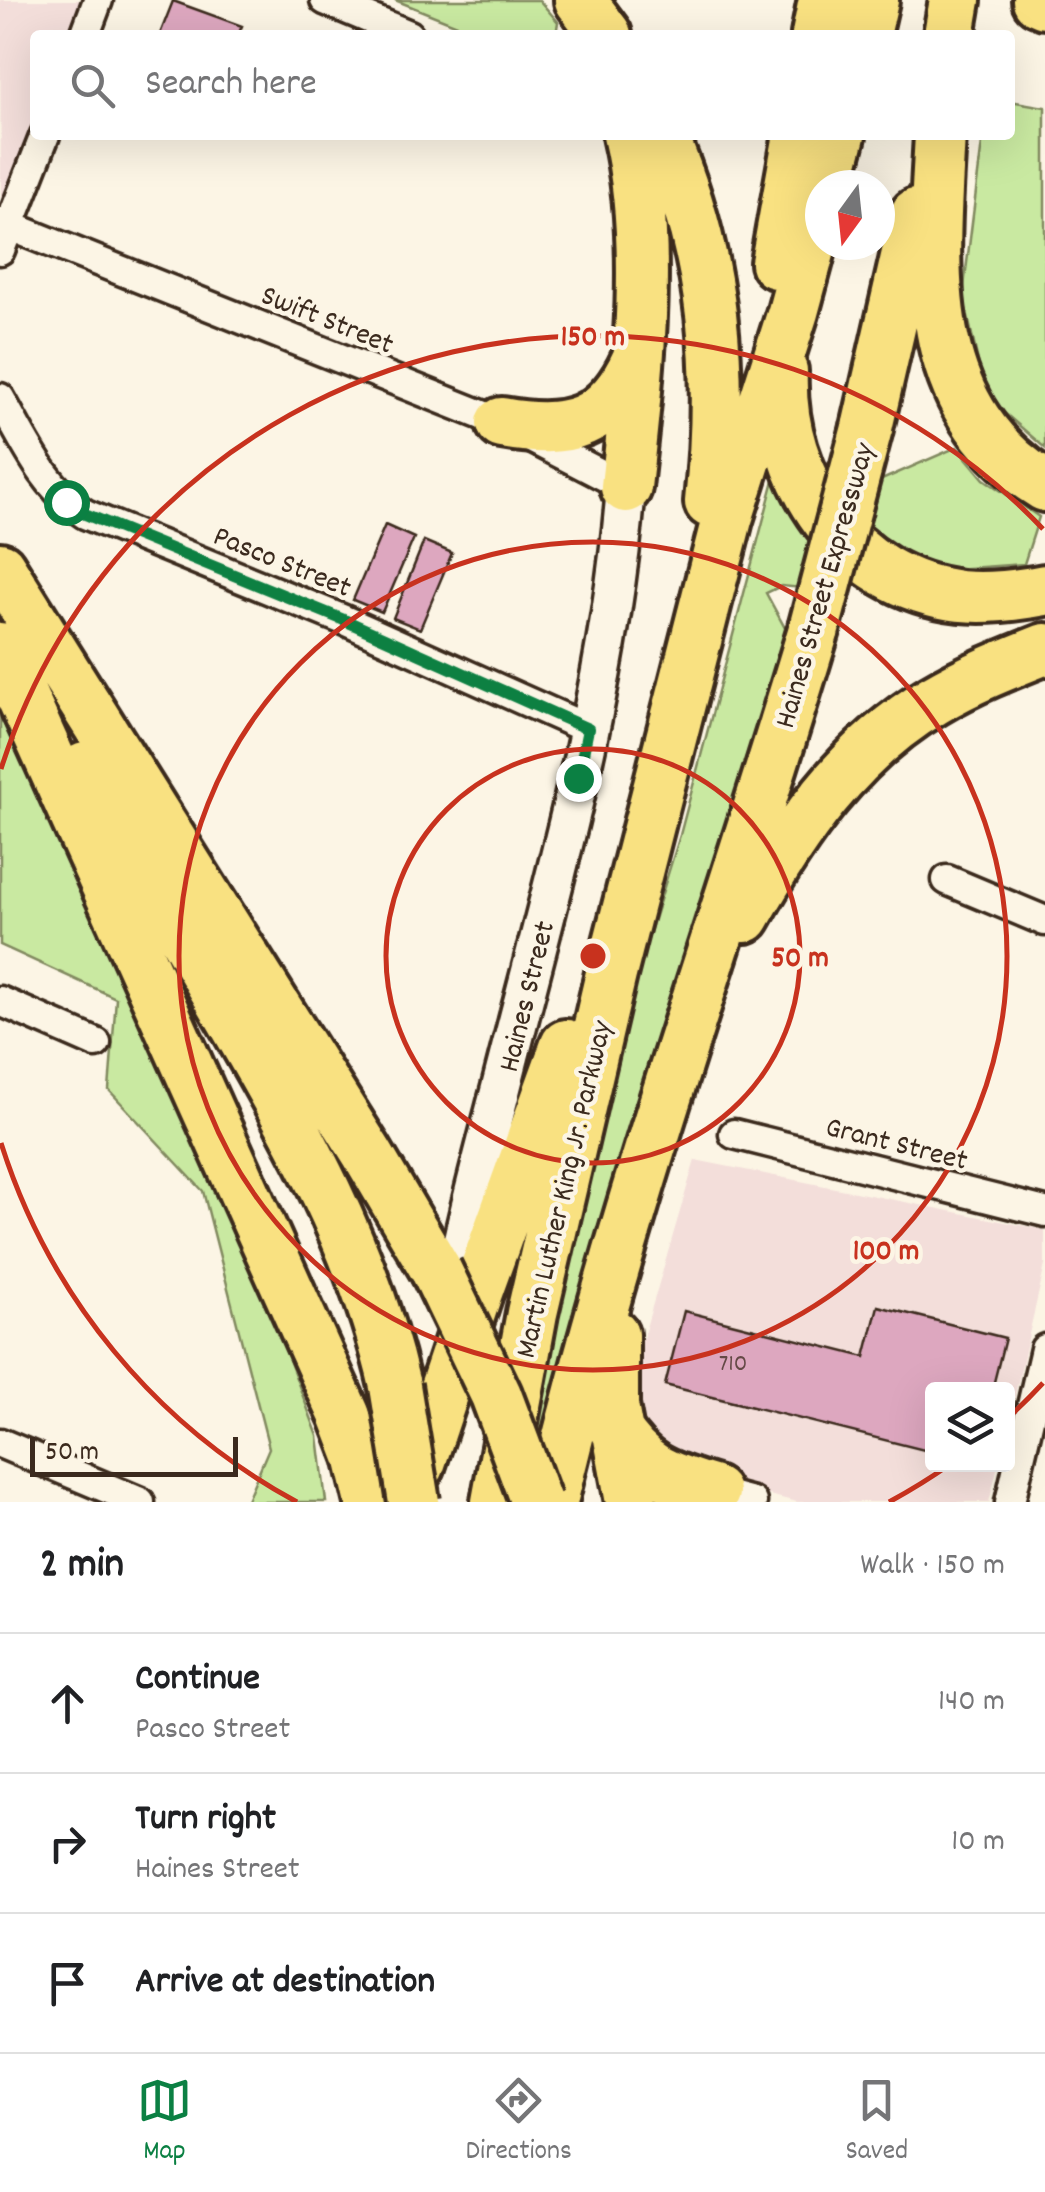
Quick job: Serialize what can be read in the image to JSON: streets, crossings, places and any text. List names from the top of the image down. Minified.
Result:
{"streets":{"highway":["Haines Street Expressway","Martin Luther King Jr. Parkway"],"street":["Swift Street","Pasco Street","Haines Street","Grant Street"]},"crossings":[["Swift Street","Haines Street"],["Pasco Street","Haines Street"]],"house_numbers":["710"],"scale_bar":"50 m","north":"bottom","page":{"search":"Search here","scale":"50 m","heading":["2 min","Walk · 150 m"],"list":[["Continue","Pasco Street","140 m"],["Turn right","Haines Street","10 m"],"Arrive at destination"],"nav":["Map","Directions","Saved"]},"rings":["150 m","50 m","100 m"]}
